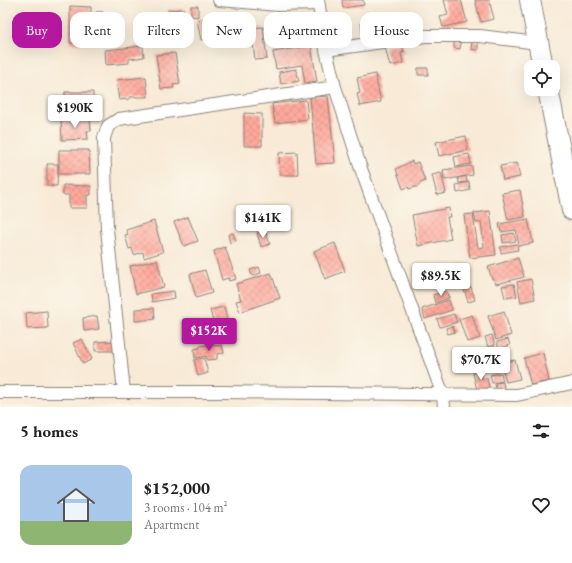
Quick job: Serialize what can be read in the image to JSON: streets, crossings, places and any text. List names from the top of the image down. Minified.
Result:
{"page":{"chip":["Buy","Rent","Filters","New","Apartment","House"],"price":["$190K","$141K","$89.5K","$152K","$70.7K"],"heading":"5 homes","list":[{"name":"$152,000","note":"3 rooms · 104 m² · Apartment"}]}}
